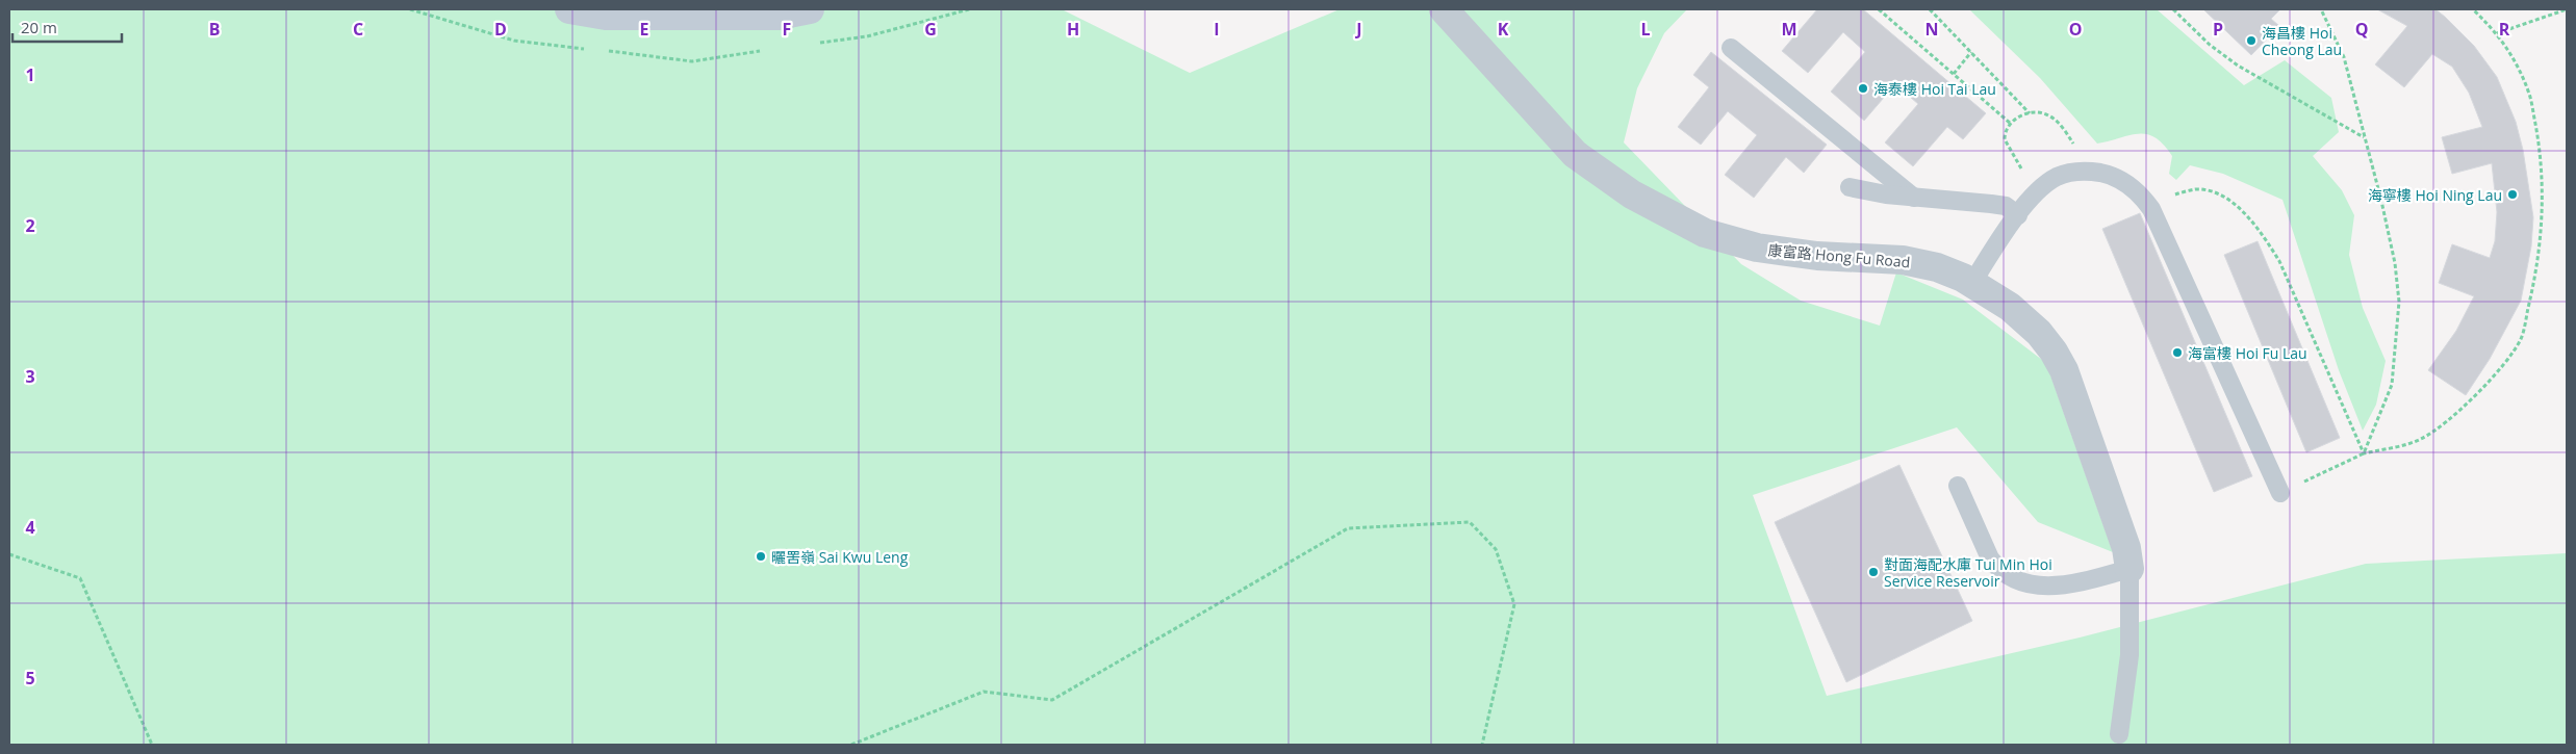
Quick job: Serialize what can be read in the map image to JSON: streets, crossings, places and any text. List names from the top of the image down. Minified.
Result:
{"streets":{"street":["康富路 Hong Fu Road"]},"places":["海昌樓 Hoi Cheong Lau","海泰樓 Hoi Tai Lau","海寧樓 Hoi Ning Lau","海富樓 Hoi Fu Lau","曬罟嶺 Sai Kwu Leng","對面海配水庫 Tui Min Hoi Service Reservoir"],"scale_bar":"20 m","grid":{"columns":["B","C","D","E","F","G","H","I","J","K","L","M","N","O","P","Q","R"],"rows":["1","2","3","4","5"]}}
